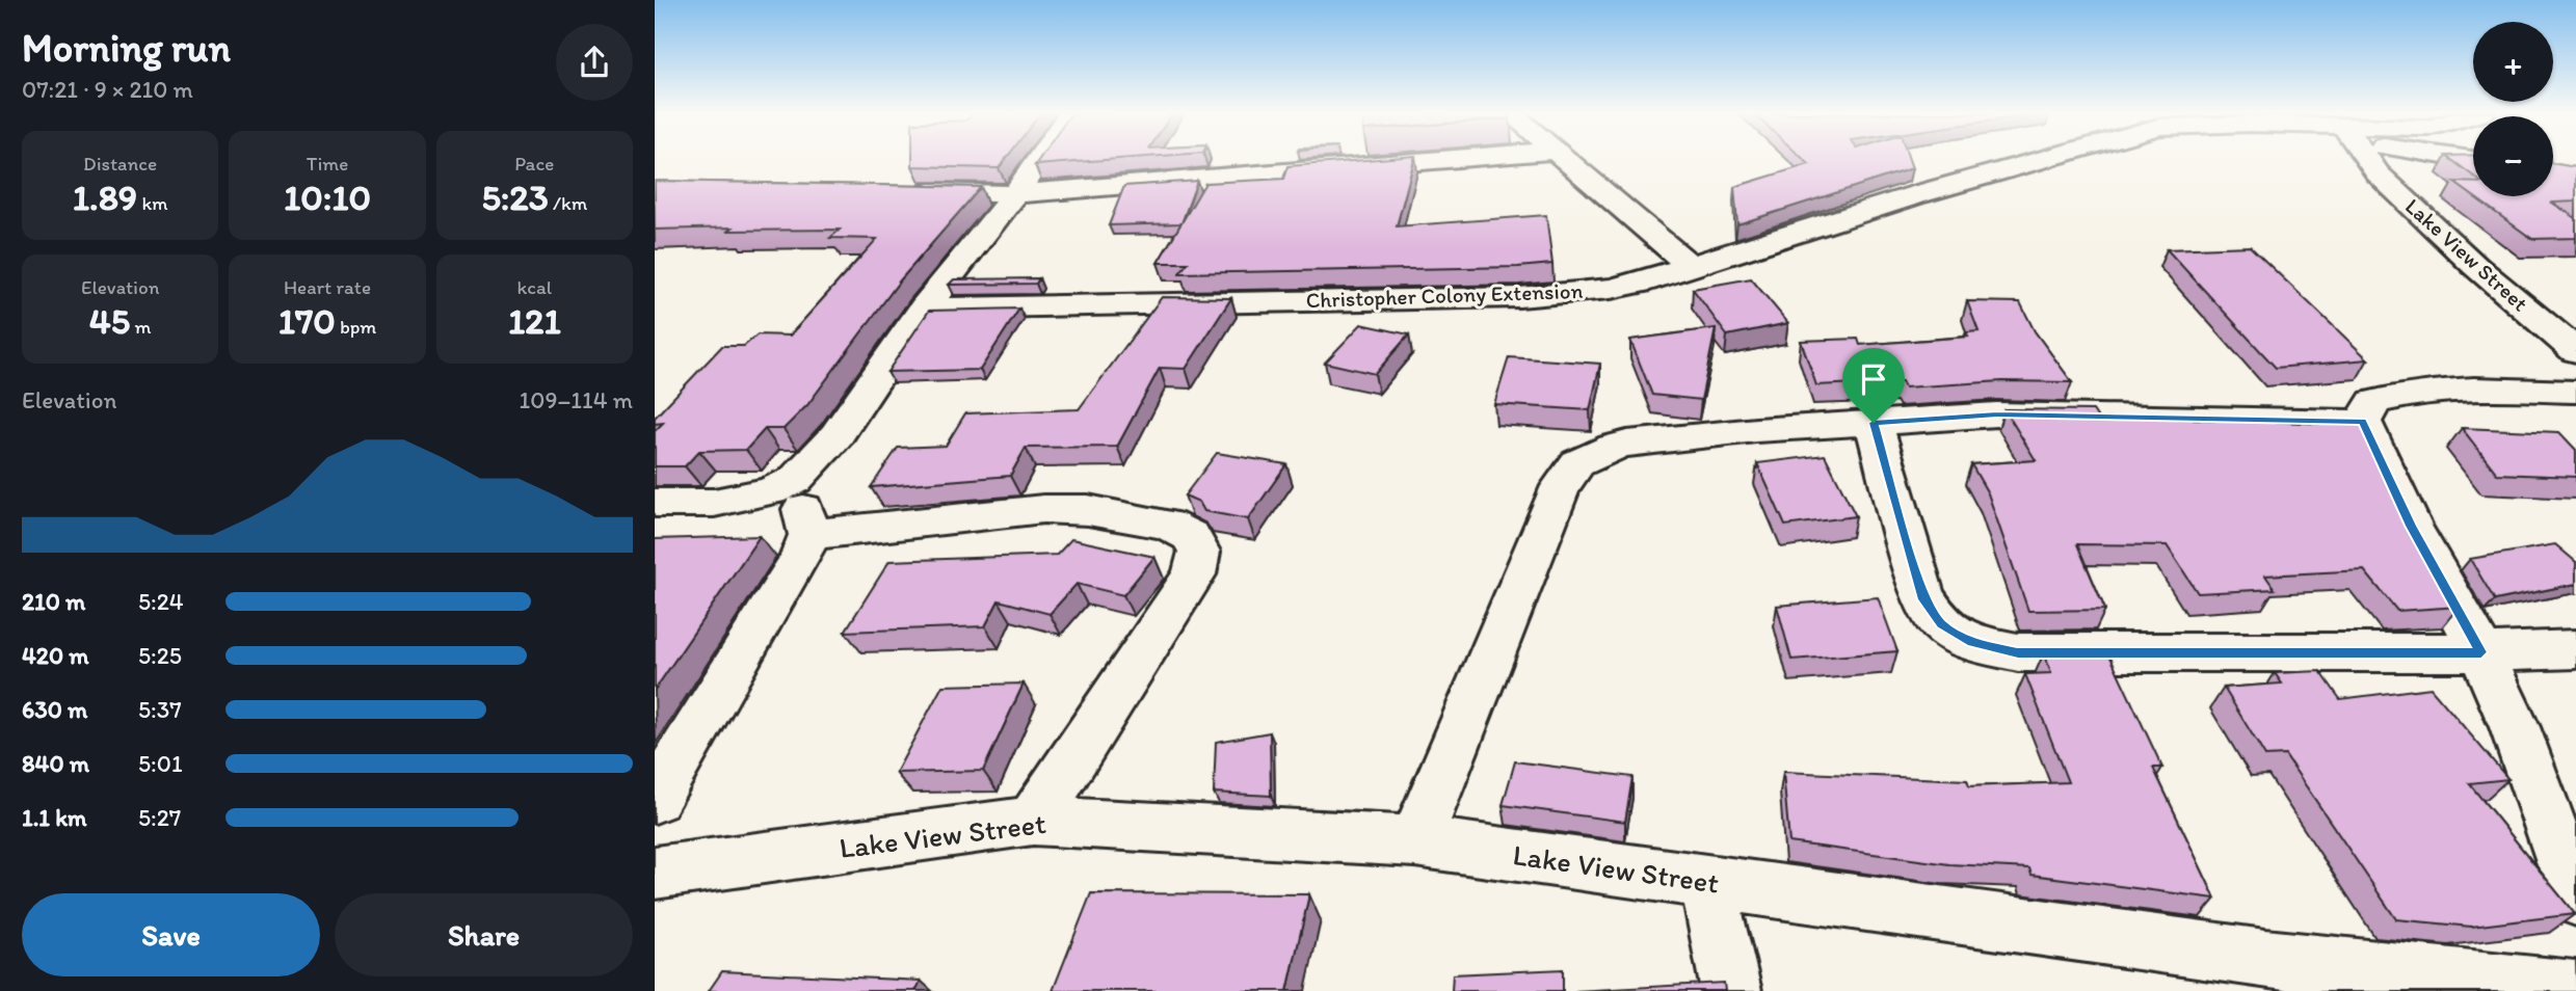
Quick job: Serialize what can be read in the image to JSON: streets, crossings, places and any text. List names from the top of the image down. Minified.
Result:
{"streets":{"street":["Lake View Street","Christopher Colony Extension"]},"page":{"heading":["Morning run","07:21 · 9 × 210 m"],"map_buttons":["+","−"],"stats":[["Distance","1.89 km"],["Time","10:10"],["Pace","5:23 /km"],["Elevation","45 m"],["Heart rate","170 bpm"],["kcal","121"]],"chart":["Elevation","109–114 m"],"list":[{"name":"210 m","note":"5:24"},{"name":"420 m","note":"5:25"},{"name":"630 m","note":"5:37"},{"name":"840 m","note":"5:01"},{"name":"1.1 km","note":"5:27"}],"buttons":["Save","Share"]}}
